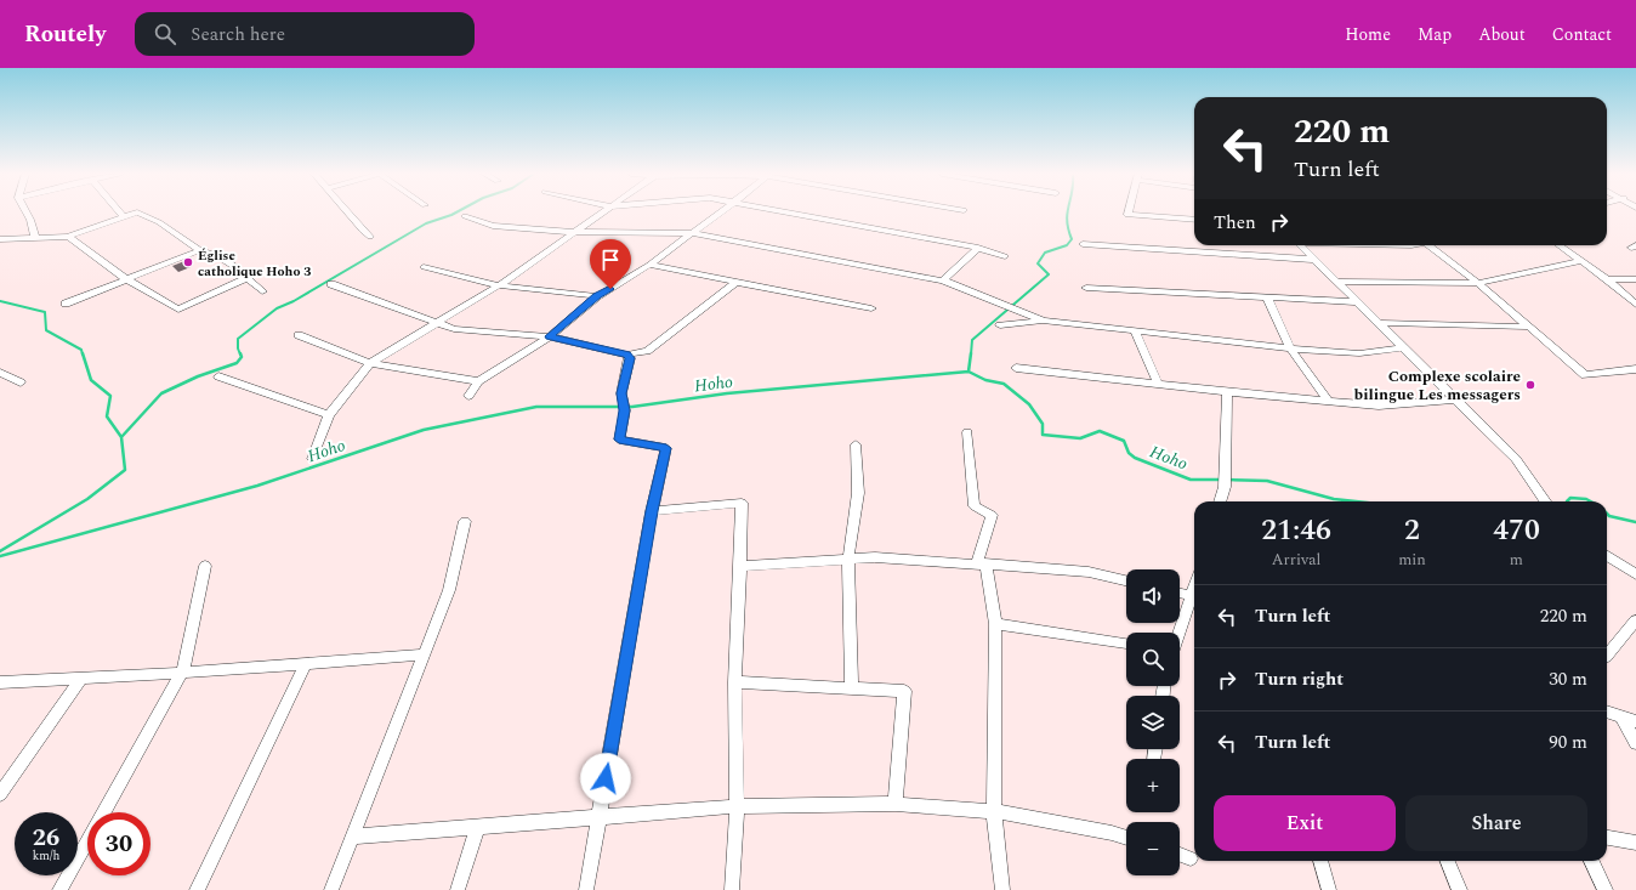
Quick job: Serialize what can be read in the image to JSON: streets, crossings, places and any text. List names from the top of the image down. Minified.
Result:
{"water":["Hoho"],"places":["Église catholique Hoho 3","Complexe scolaire bilingue Les messagers"],"page":{"header":"Routely","search":"Search here","nav":["Home","Map","About","Contact"],"turn":["220 m","Turn left"],"then":"Then","eta":["21:46","Arrival","2","min","470","m"],"map_buttons":["+","−"],"list":[{"name":"Turn left","value":"220 m"},{"name":"Turn right","value":"30 m"},{"name":"Turn left","value":"90 m"}],"buttons":["Exit","Share"],"speed":"26 km/h","limit":"30"}}
